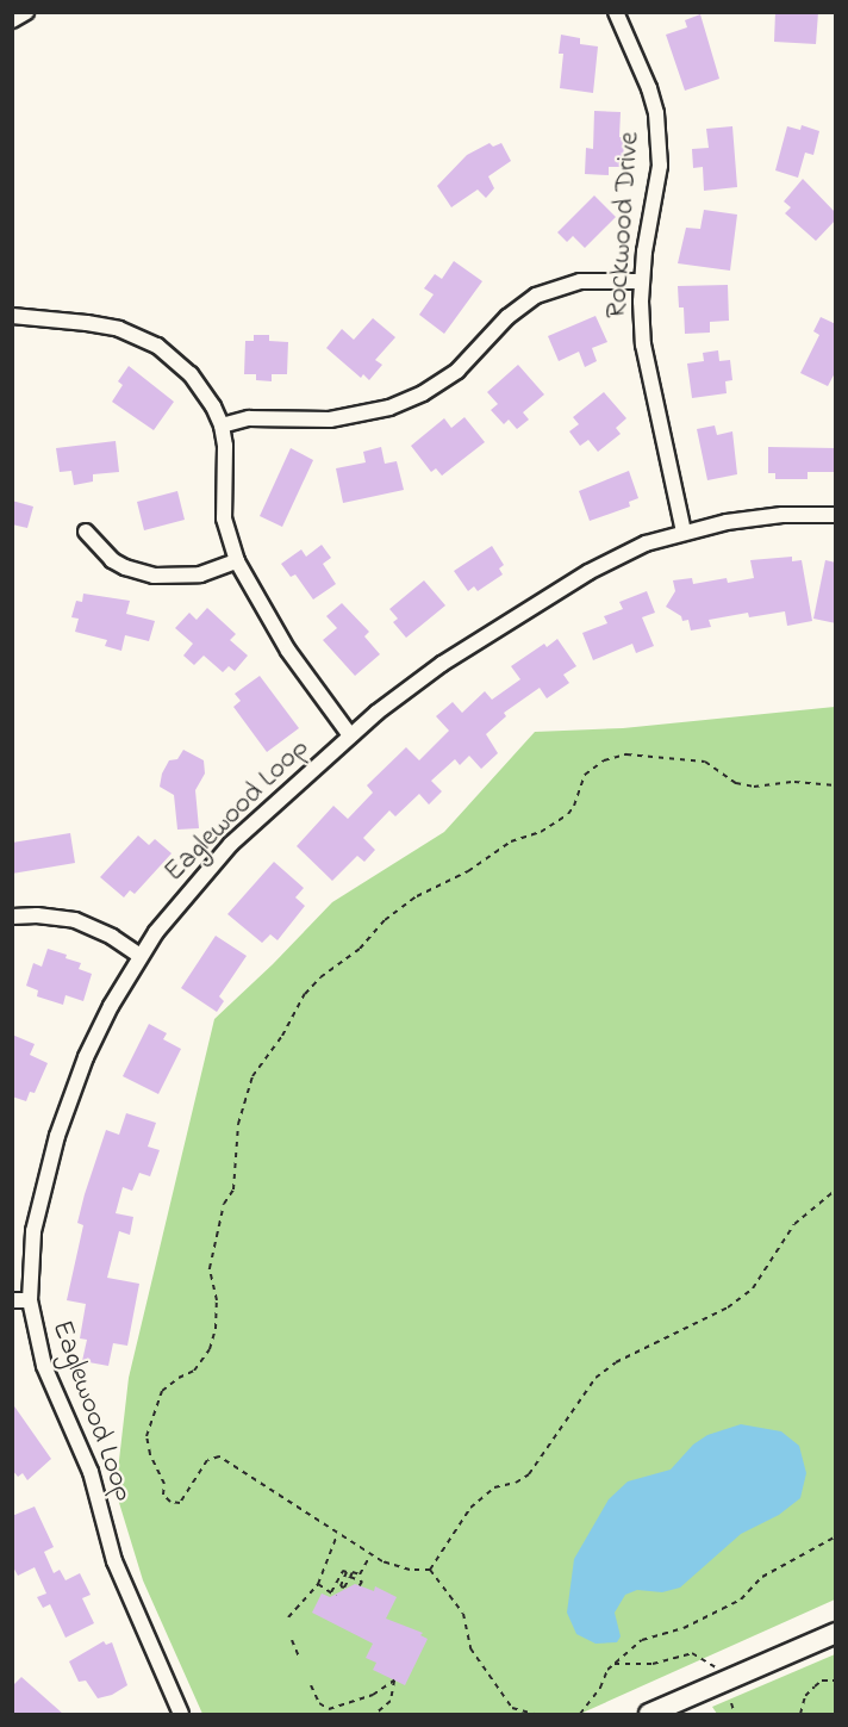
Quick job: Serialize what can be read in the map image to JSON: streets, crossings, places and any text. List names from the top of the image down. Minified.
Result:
{"streets":{"street":["Rockwood Drive","Eaglewood Loop"]},"crossings":[["Rockwood Drive","Eaglewood Loop"]]}
